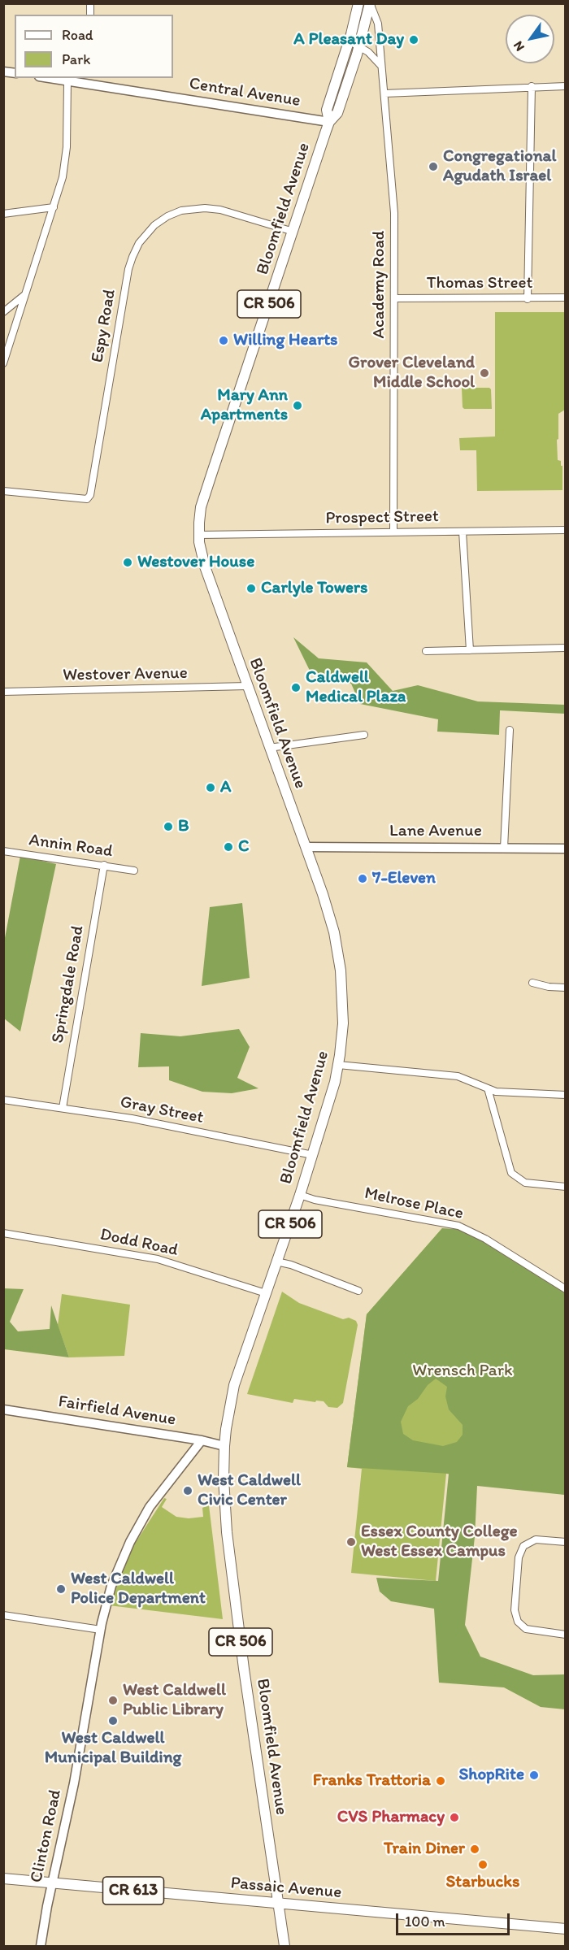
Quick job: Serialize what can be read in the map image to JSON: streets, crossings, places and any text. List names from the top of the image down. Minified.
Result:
{"streets":{"main road":["Bloomfield Avenue","CR 506","Passaic Avenue","CR 613"],"street":["Central Avenue","Thomas Street","Academy Road","Espy Road","Prospect Street","Westover Avenue","Lane Avenue","Annin Road","Springdale Road","Gray Street","Melrose Place","Dodd Road","Fairfield Avenue","Clinton Road"]},"crossings":[["Central Avenue","Bloomfield Avenue"],["Bloomfield Avenue","Academy Road"],["Bloomfield Avenue","Espy Road"],["Bloomfield Avenue","Prospect Street"],["Bloomfield Avenue","Westover Avenue"],["Bloomfield Avenue","Lane Avenue"],["Bloomfield Avenue","Gray Street"],["Bloomfield Avenue","Melrose Place"],["Bloomfield Avenue","Dodd Road"],["Bloomfield Avenue","Fairfield Avenue"],["Bloomfield Avenue","Passaic Avenue"],["Thomas Street","Academy Road"],["Academy Road","Prospect Street"],["Annin Road","Springdale Road"],["Springdale Road","Gray Street"],["Fairfield Avenue","Clinton Road"],["Clinton Road","Passaic Avenue"]],"parks":["Wrensch Park"],"places":["A Pleasant Day","Congregational Agudath Israel","Willing Hearts","Grover Cleveland Middle School","Mary Ann Apartments","Westover House","Carlyle Towers","Caldwell Medical Plaza","A","B","C","7-Eleven","West Caldwell Civic Center","Essex County College West Essex Campus","West Caldwell Police Department","West Caldwell Public Library","West Caldwell Municipal Building","ShopRite","Franks Trattoria","CVS Pharmacy","Train Diner","Starbucks"],"legend":["Road","Park"],"scale_bar":"100 m","north":"bottom left"}
